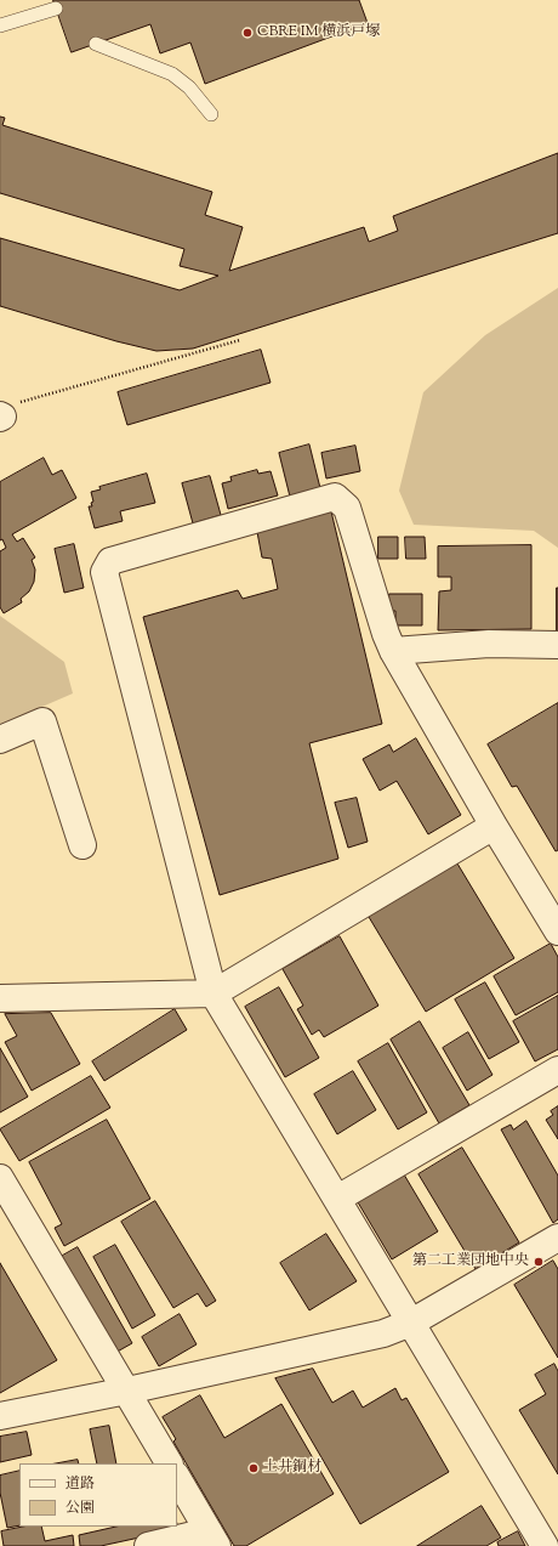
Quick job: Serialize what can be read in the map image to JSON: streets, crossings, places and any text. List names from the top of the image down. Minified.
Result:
{"places":["CBRE IM 横浜戸塚","第二工業団地中央","土井鋼材"],"legend":["道路","公園"]}
